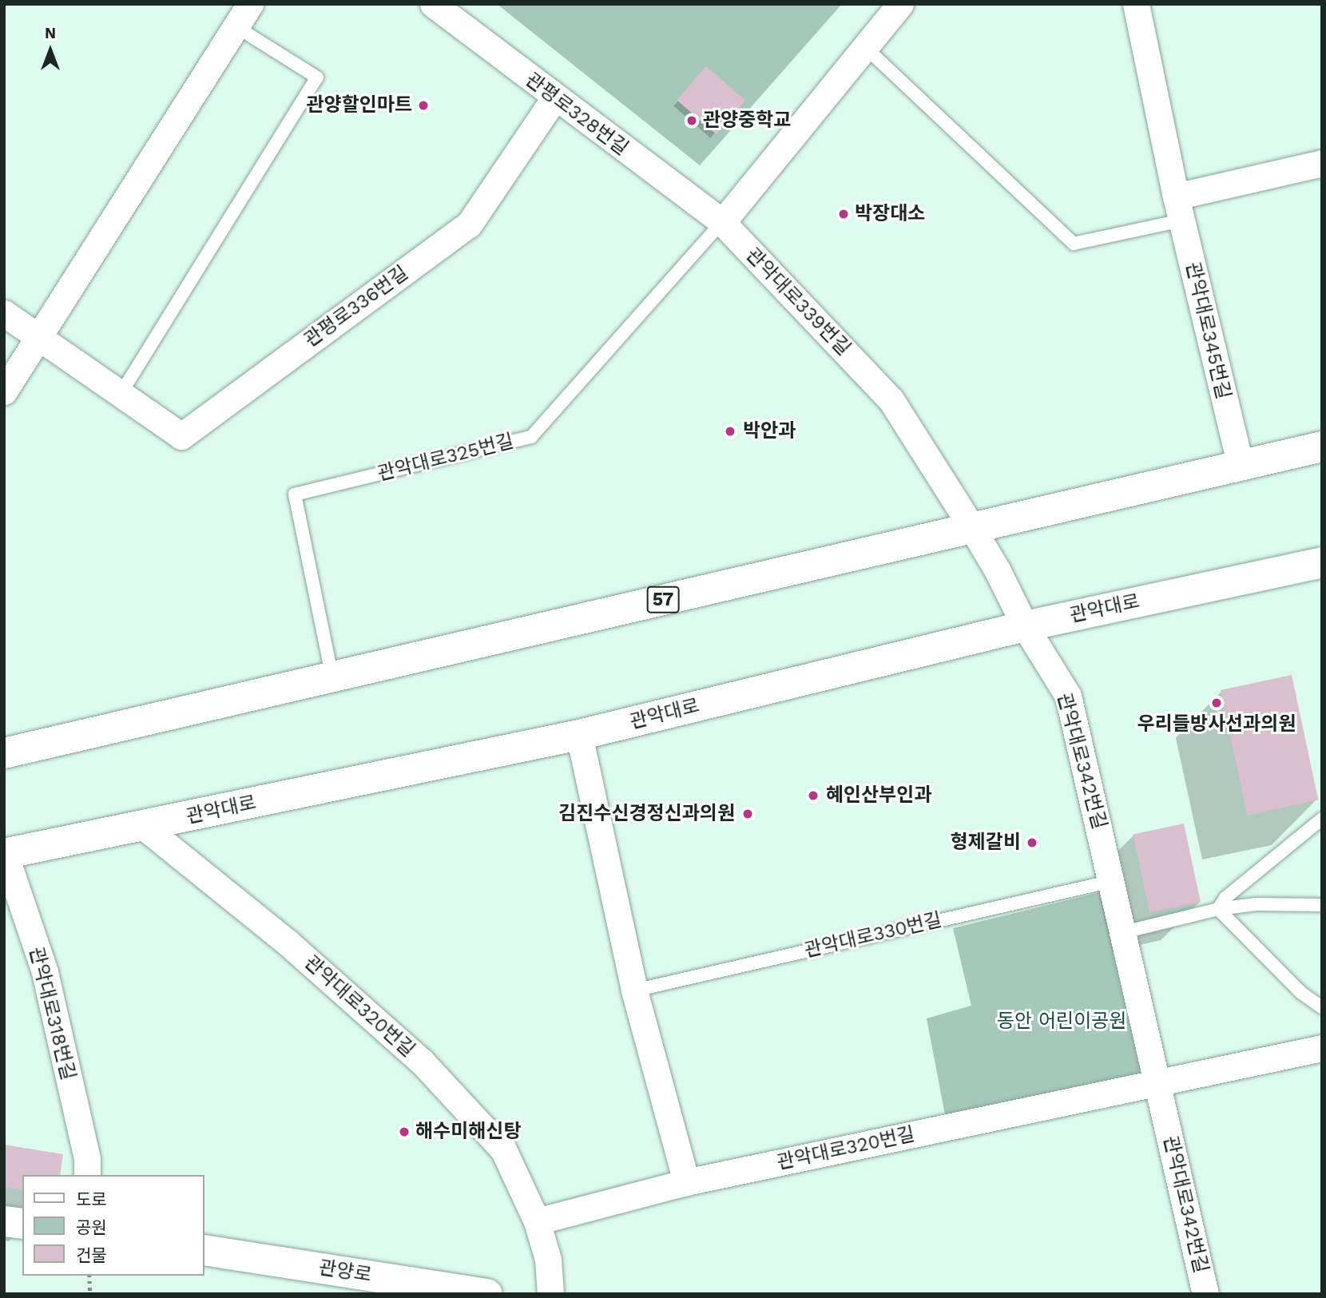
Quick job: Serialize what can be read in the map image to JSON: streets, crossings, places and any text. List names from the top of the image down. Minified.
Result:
{"streets":{"main road":["57","관악대로","관양로"],"street":["관평로328번길","관악대로339번길","관평로336번길","관악대로345번길","관악대로342번길","관악대로320번길","관악대로318번길"],"lane":["관악대로325번길","관악대로330번길"]},"crossings":[["관평로328번길","관악대로339번길"],["관평로328번길","관평로336번길"],["관평로328번길","관악대로325번길"],["관악대로339번길","관악대로325번길"],["관악대로339번길","57"],["관악대로339번길","관악대로342번길"],["관악대로345번길","57"],["관악대로325번길","57"],["관악대로","관악대로342번길"],["관악대로","관악대로320번길"],["관악대로","관악대로318번길"],["관악대로342번길","관악대로330번길"],["관악대로342번길","관악대로320번길"]],"parks":["동안 어린이공원"],"places":["관양할인마트","관양중학교","박장대소","박안과","우리들방사선과의원","혜인산부인과","김진수신경정신과의원","형제갈비","해수미해신탕"],"legend":["도로","공원","건물"],"north":"top"}
